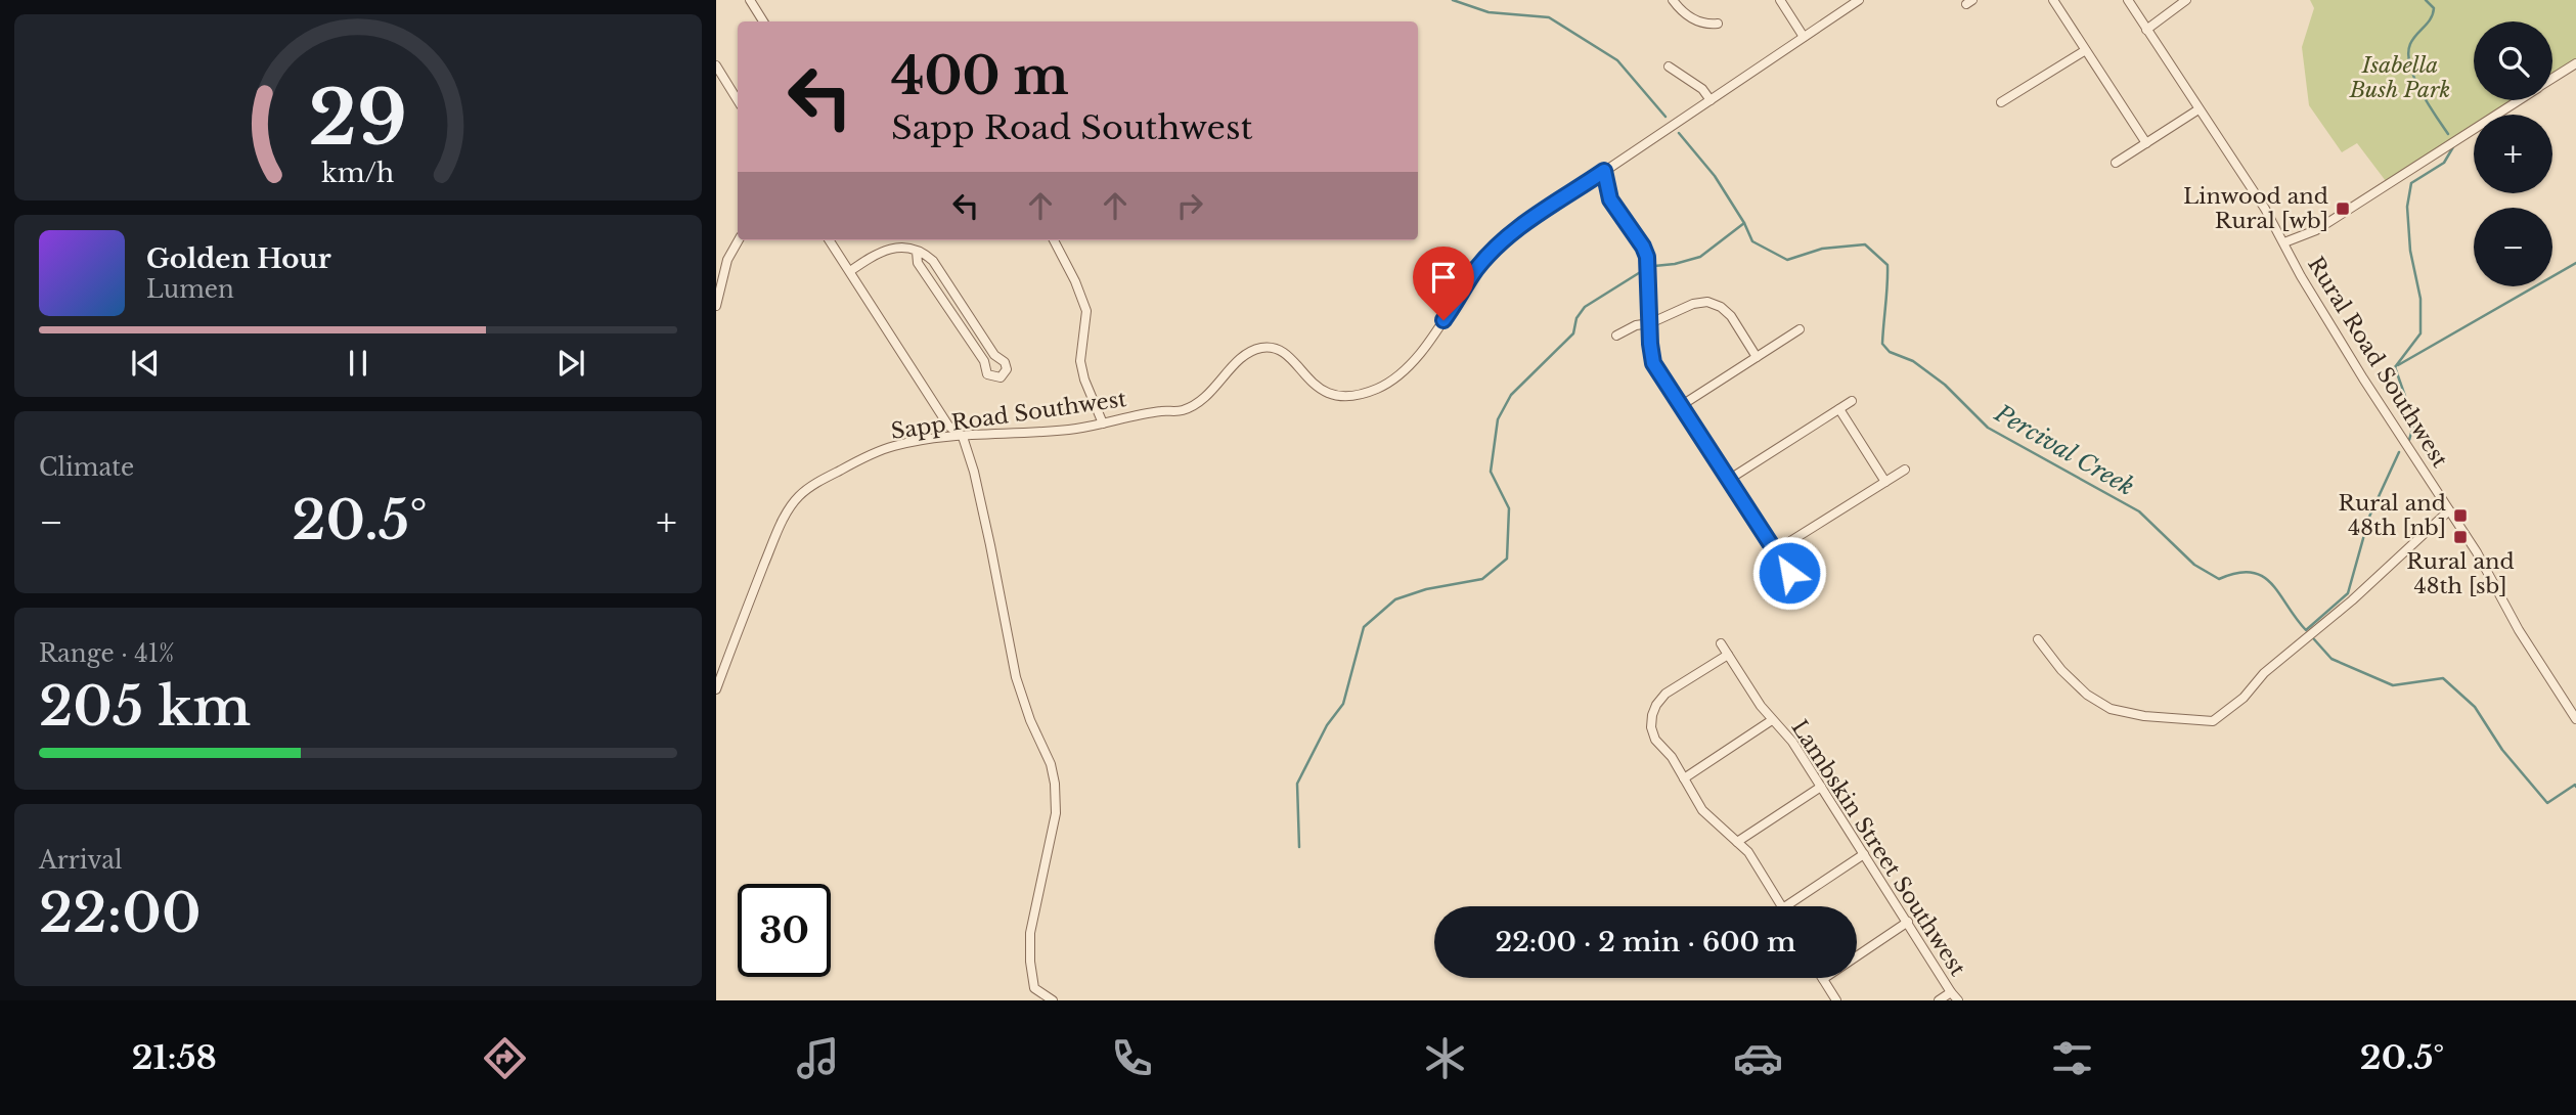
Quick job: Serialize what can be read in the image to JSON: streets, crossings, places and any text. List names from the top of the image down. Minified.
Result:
{"streets":{"street":["Rural Road Southwest","Sapp Road Southwest","Lambskin Street Southwest"]},"water":["Percival Creek"],"parks":["Isabella Bush Park"],"places":{"transit":["Linwood and Rural [wb]","Rural and 48th [nb]","Rural and 48th [sb]"]},"page":{"map_buttons":["+","−"],"turn":["400 m","Sapp Road Southwest"],"song":["Golden Hour","Lumen"],"tile":["Climate",["Range · 41%","205 km"],["Arrival","22:00"]],"heat":["−","20.5°","+"],"limit":"30","trip":"22:00 · 2 min · 600 m","tabs":["21:58","20.5°"],"gauge":["29","km/h"]}}
